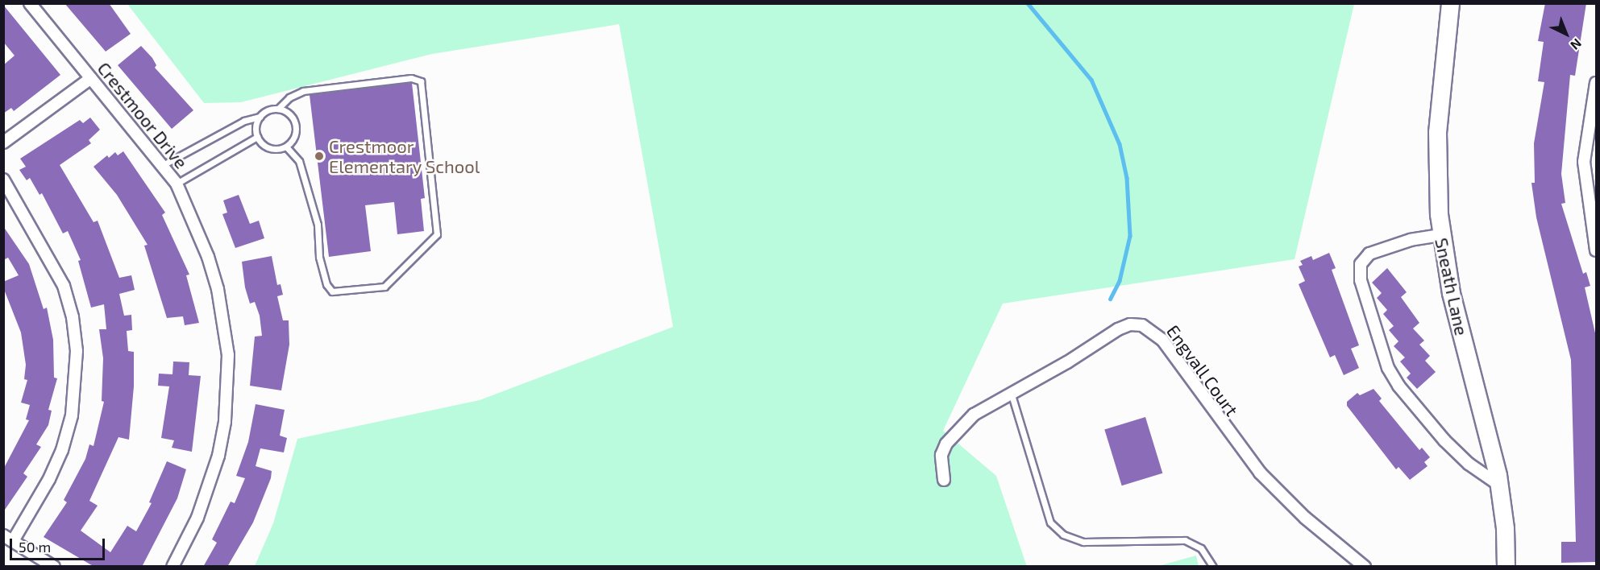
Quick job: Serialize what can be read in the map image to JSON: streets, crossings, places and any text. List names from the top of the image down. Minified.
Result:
{"streets":{"main road":["Sneath Lane"],"street":["Crestmoor Drive","Engvall Court"]},"places":["Crestmoor Elementary School"],"scale_bar":"50 m","north":"bottom right"}
